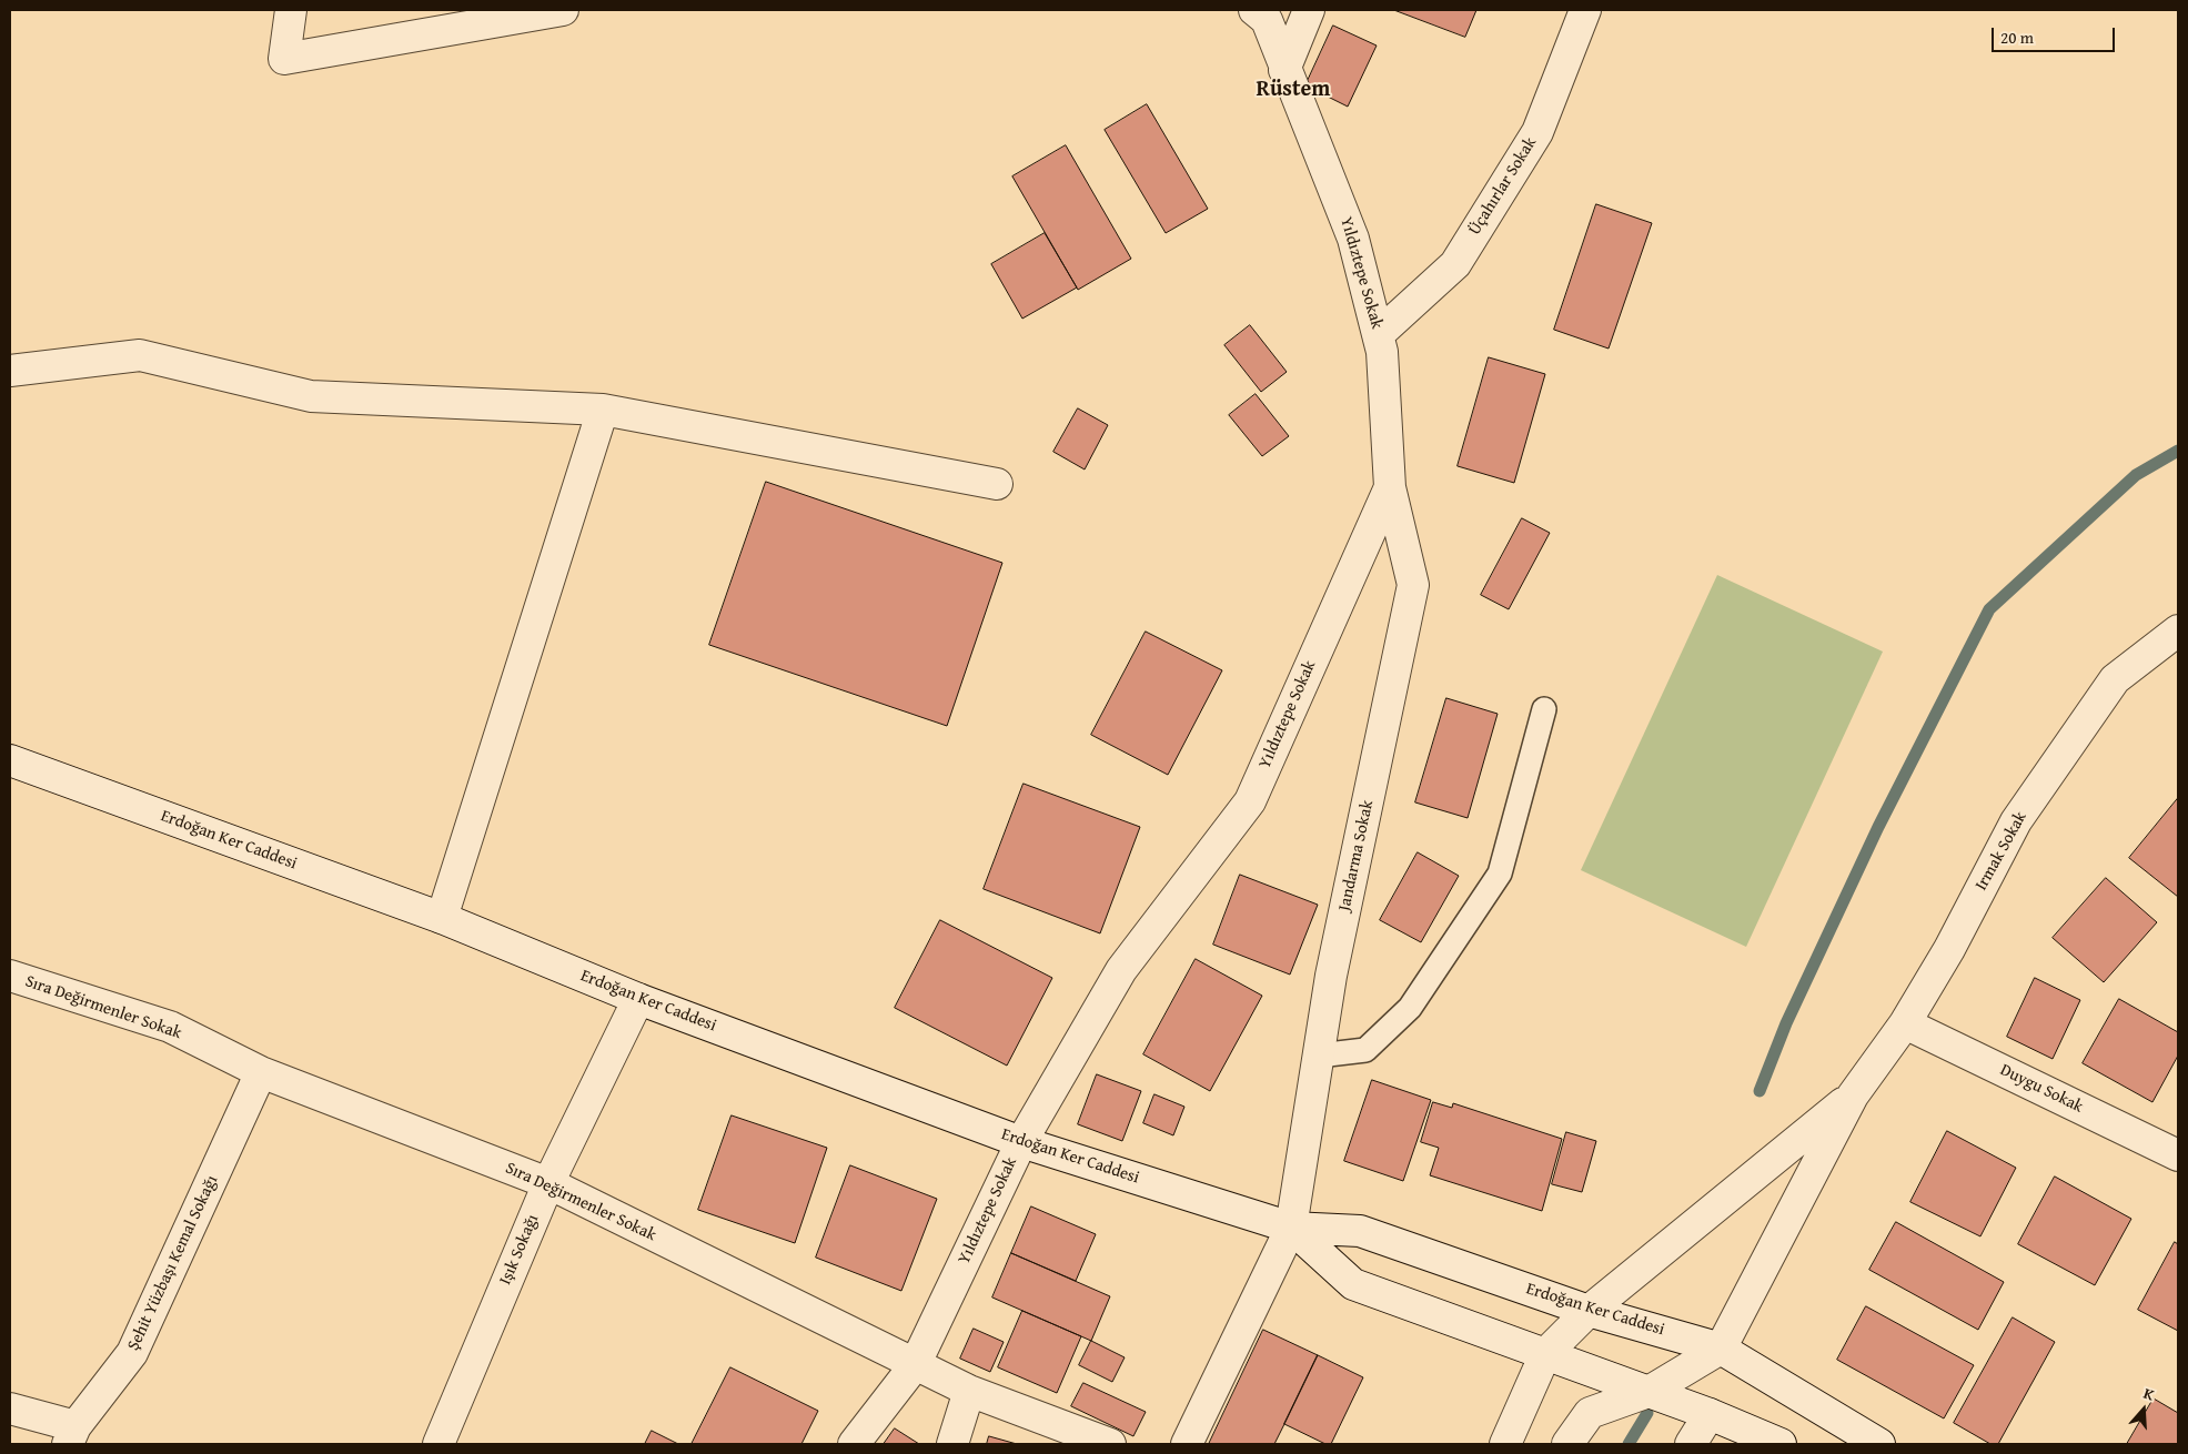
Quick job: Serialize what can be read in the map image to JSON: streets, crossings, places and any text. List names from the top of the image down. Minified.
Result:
{"streets":{"street":["Üçahırlar Sokak","Yıldıztepe Sokak","Erdoğan Ker Caddesi","Irmak Sokak","Jandarma Sokak","Sıra Değirmenler Sokak","Duygu Sokak","Işık Sokağı","Şehit Yüzbaşı Kemal Sokağı"]},"crossings":[["Üçahırlar Sokak","Yıldıztepe Sokak"],["Yıldıztepe Sokak","Erdoğan Ker Caddesi"],["Yıldıztepe Sokak","Jandarma Sokak"],["Yıldıztepe Sokak","Sıra Değirmenler Sokak"],["Erdoğan Ker Caddesi","Jandarma Sokak"],["Erdoğan Ker Caddesi","Işık Sokağı"],["Irmak Sokak","Duygu Sokak"],["Sıra Değirmenler Sokak","Işık Sokağı"],["Sıra Değirmenler Sokak","Şehit Yüzbaşı Kemal Sokağı"]],"districts":["Rüstem"],"scale_bar":"20 m","north":"top"}
